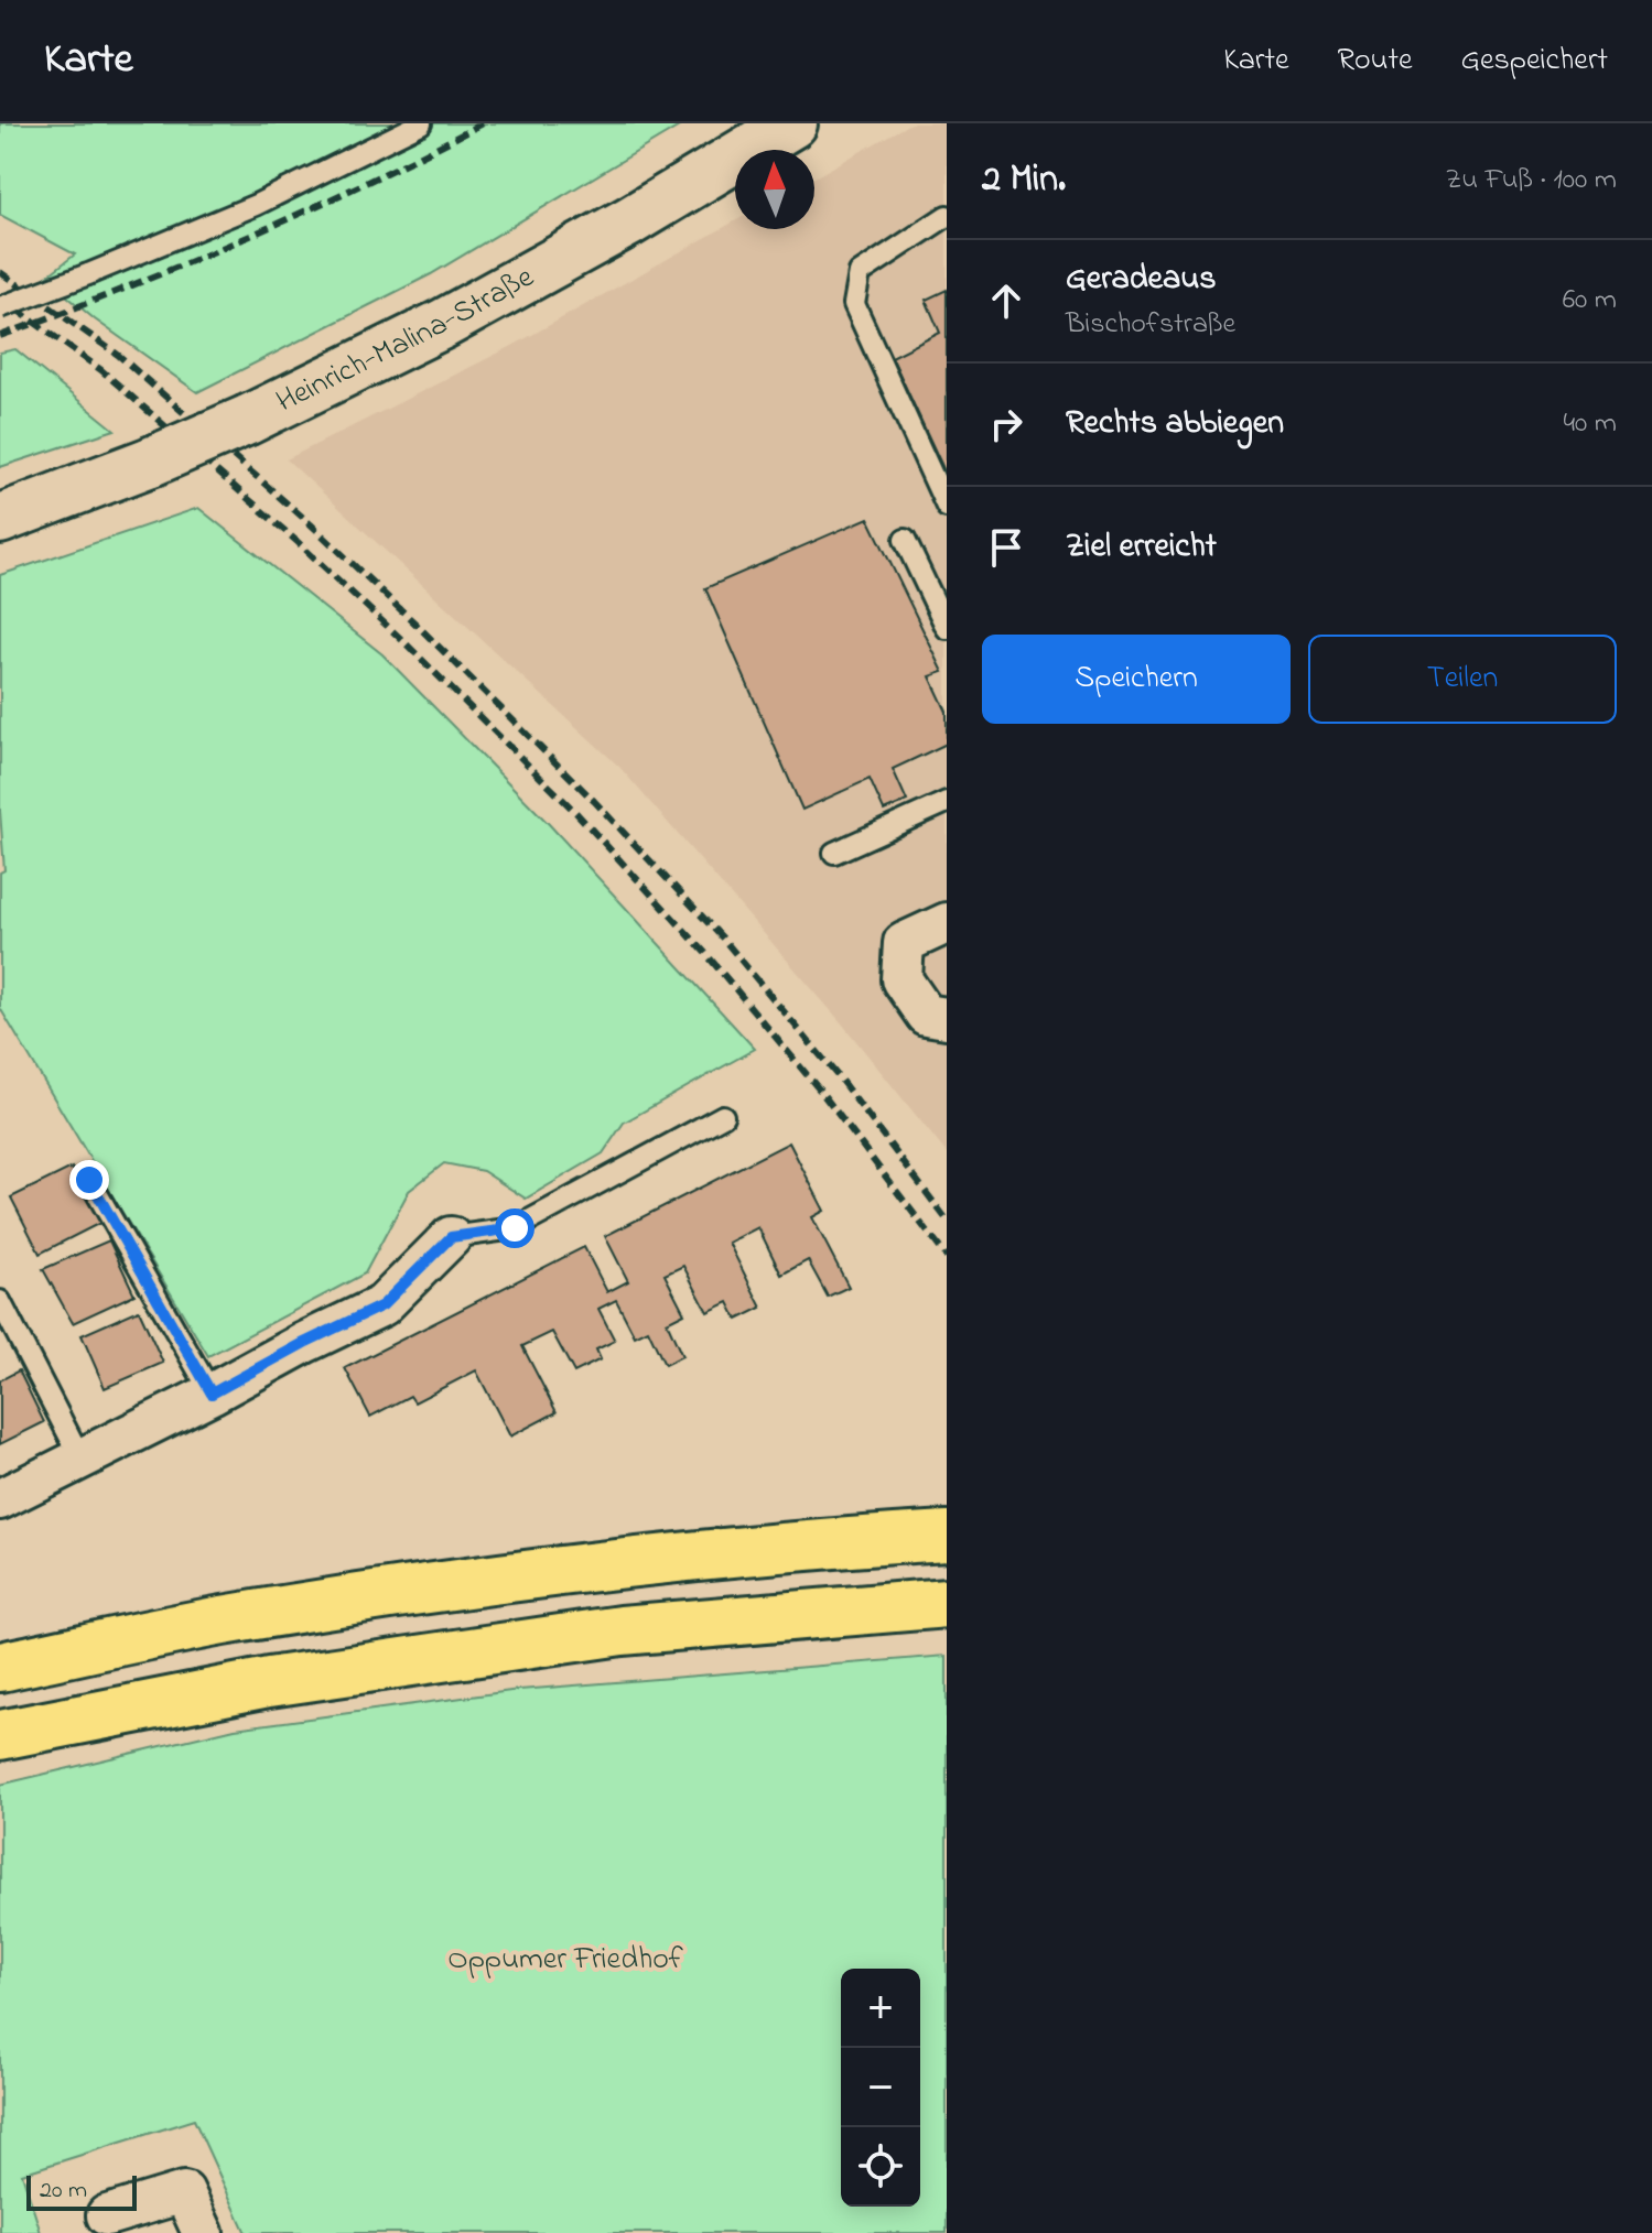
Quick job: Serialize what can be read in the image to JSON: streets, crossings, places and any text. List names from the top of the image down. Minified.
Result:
{"streets":{"main road":["Heinrich-Malina-Straße"]},"parks":["Oppumer Friedhof"],"scale_bar":"20 m","north":"top","page":{"header":"Karte","nav":["Karte","Route","Gespeichert"],"heading":["2 Min.","Zu Fuß · 100 m"],"list":[["Geradeaus","Bischofstraße","60 m"],["Rechts abbiegen","40 m"],"Ziel erreicht"],"buttons":["Speichern","Teilen"],"map_buttons":["+","−"],"scale":"20 m"}}
